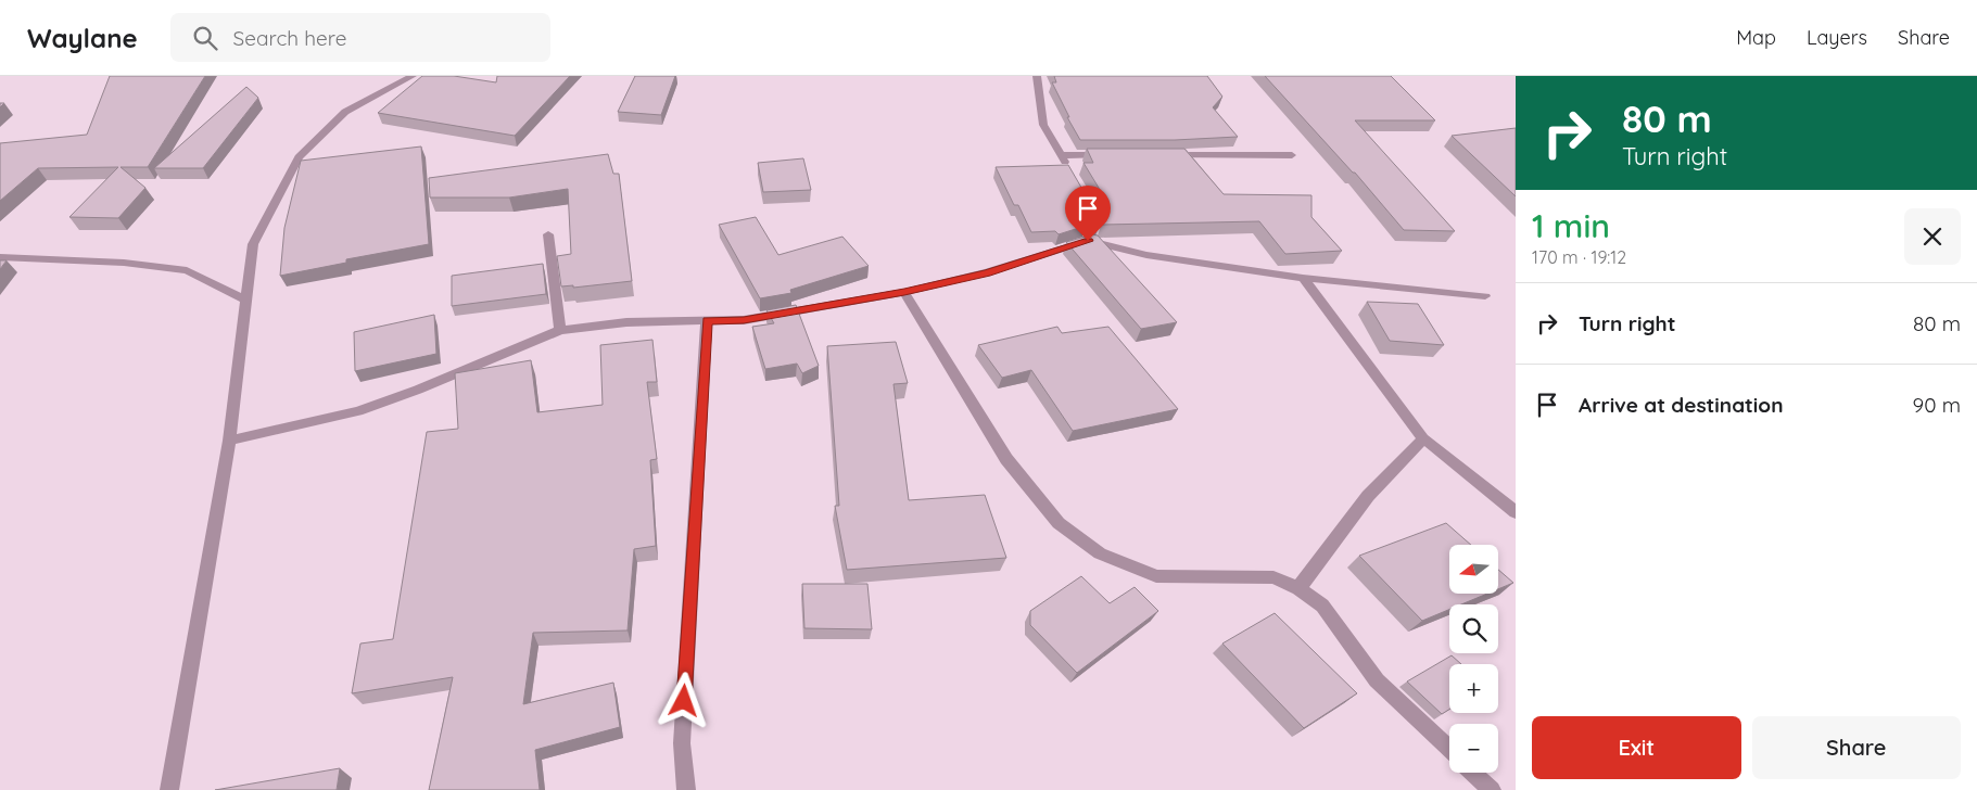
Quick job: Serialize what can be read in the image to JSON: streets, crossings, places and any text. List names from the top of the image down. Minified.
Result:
{"north":"left","page":{"header":"Waylane","search":"Search here","nav":["Map","Layers","Share"],"turn":["80 m","Turn right"],"heading":["1 min","170 m · 19:12"],"list":[{"name":"Turn right","value":"80 m"},{"name":"Arrive at destination","value":"90 m"}],"map_buttons":["+","−"],"buttons":["Exit","Share"]}}
